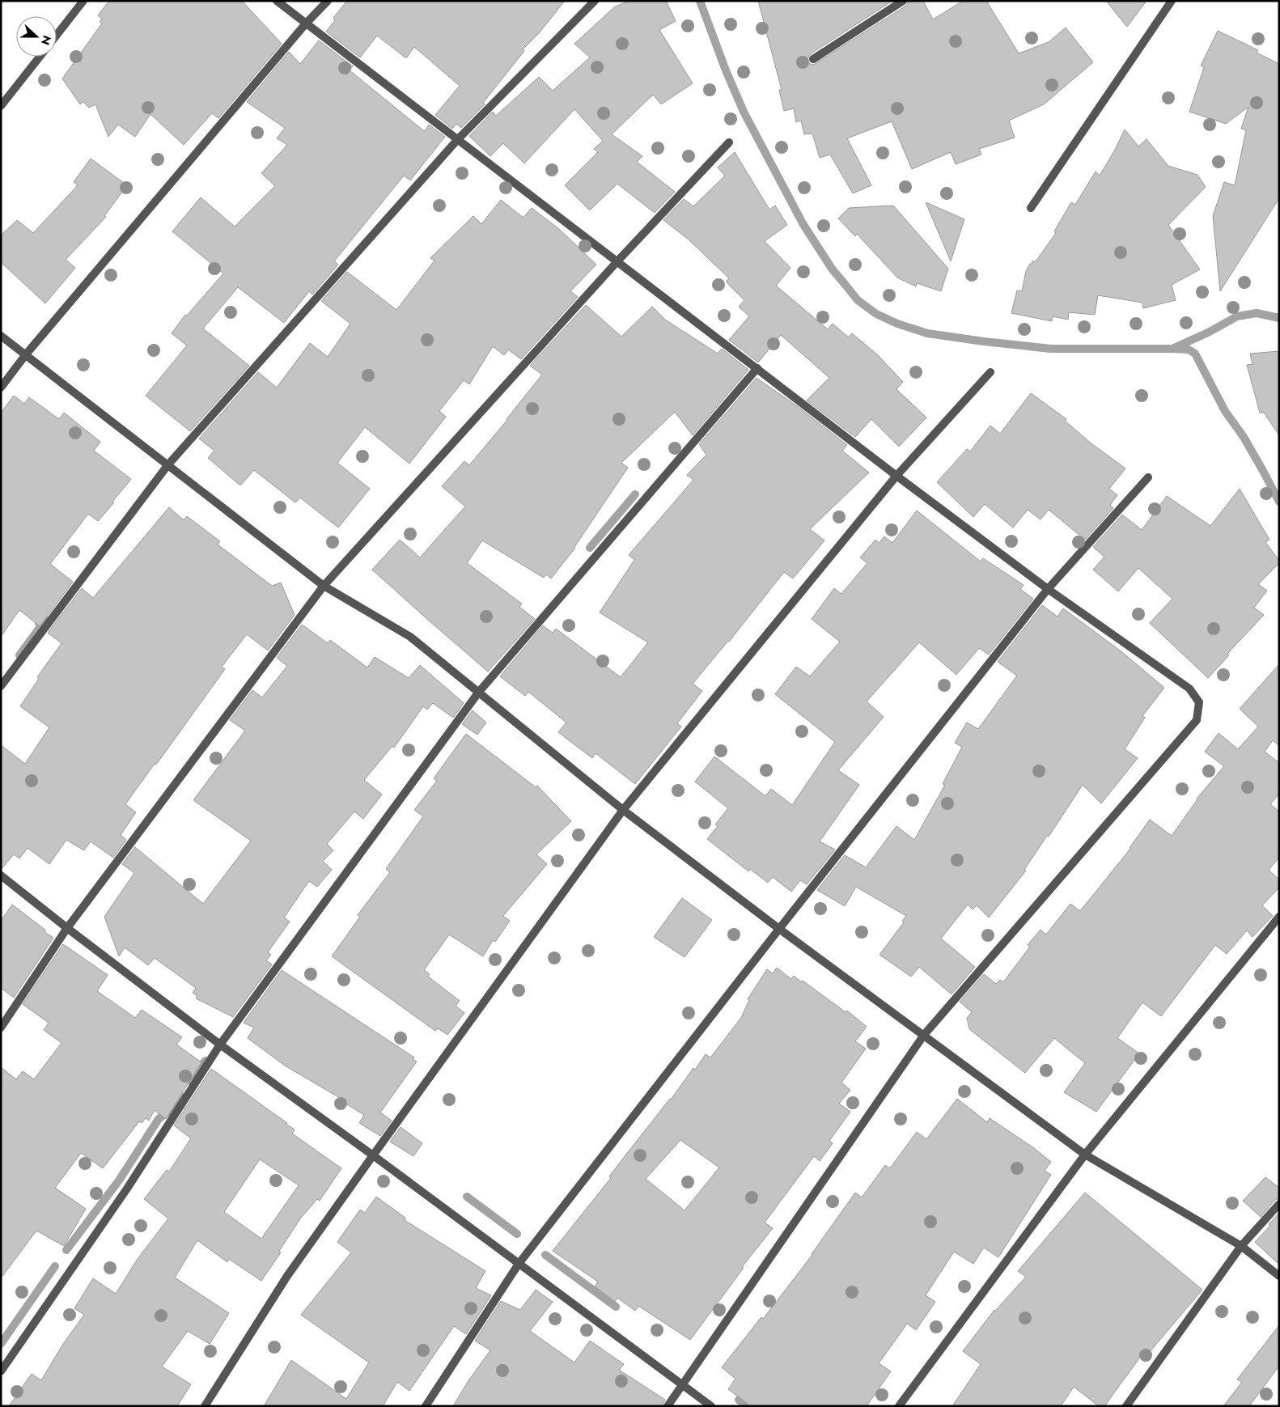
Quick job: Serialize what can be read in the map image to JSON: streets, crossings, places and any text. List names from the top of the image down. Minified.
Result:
{"north":"right"}
